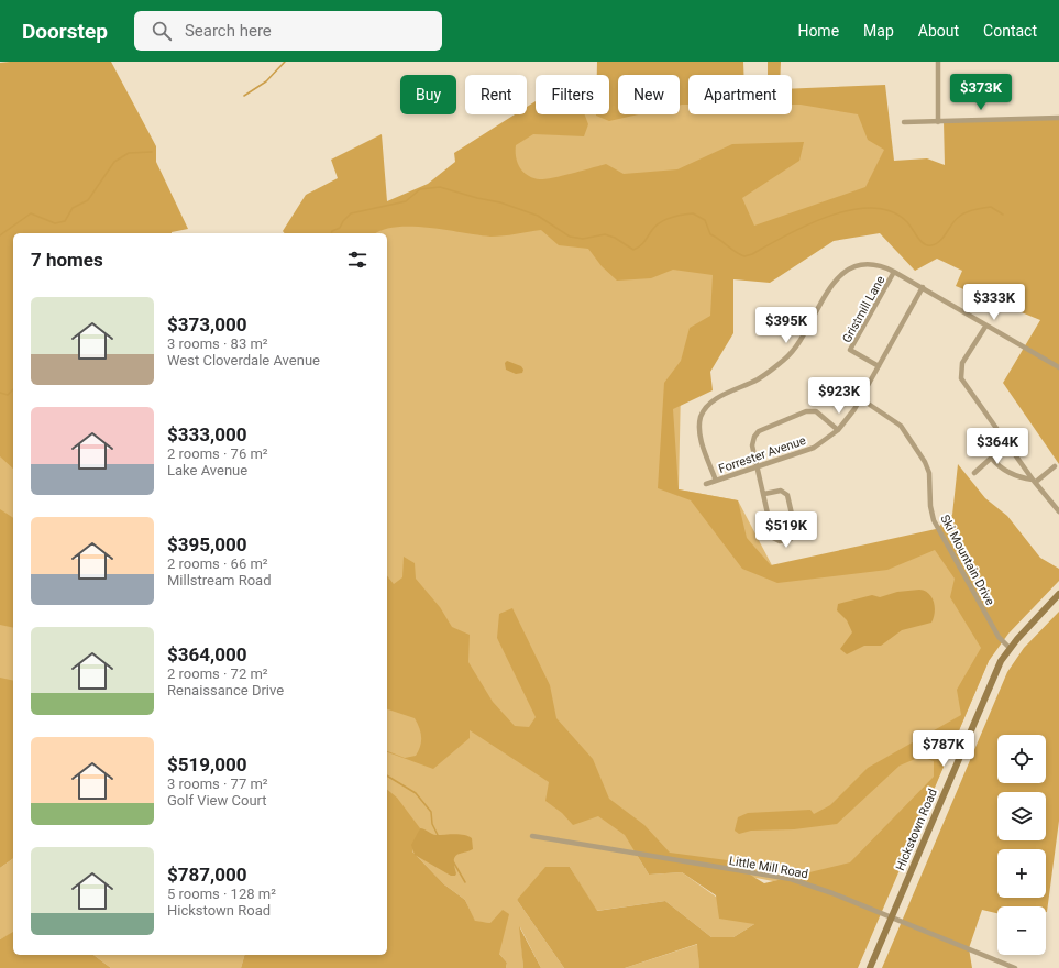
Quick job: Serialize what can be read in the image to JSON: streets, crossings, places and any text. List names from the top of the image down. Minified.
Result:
{"streets":{"street":["Gristmill Lane","Forrester Avenue","Ski Mountain Drive","Hickstown Road","Little Mill Road"]},"crossings":[["Gristmill Lane","Forrester Avenue"],["Forrester Avenue","Ski Mountain Drive"],["Ski Mountain Drive","Hickstown Road"],["Hickstown Road","Little Mill Road"]],"page":{"header":"Doorstep","search":"Search here","nav":["Home","Map","About","Contact"],"price":["$373K","$333K","$395K","$923K","$364K","$519K","$787K"],"chip":["Buy","Rent","Filters","New","Apartment"],"heading":"7 homes","list":[{"name":"$373,000","note":"3 rooms · 83 m² · West Cloverdale Avenue"},{"name":"$333,000","note":"2 rooms · 76 m² · Lake Avenue"},{"name":"$395,000","note":"2 rooms · 66 m² · Millstream Road"},{"name":"$364,000","note":"2 rooms · 72 m² · Renaissance Drive"},{"name":"$519,000","note":"3 rooms · 77 m² · Golf View Court"},{"name":"$787,000","note":"5 rooms · 128 m² · Hickstown Road"}],"map_buttons":["+","−"]}}
